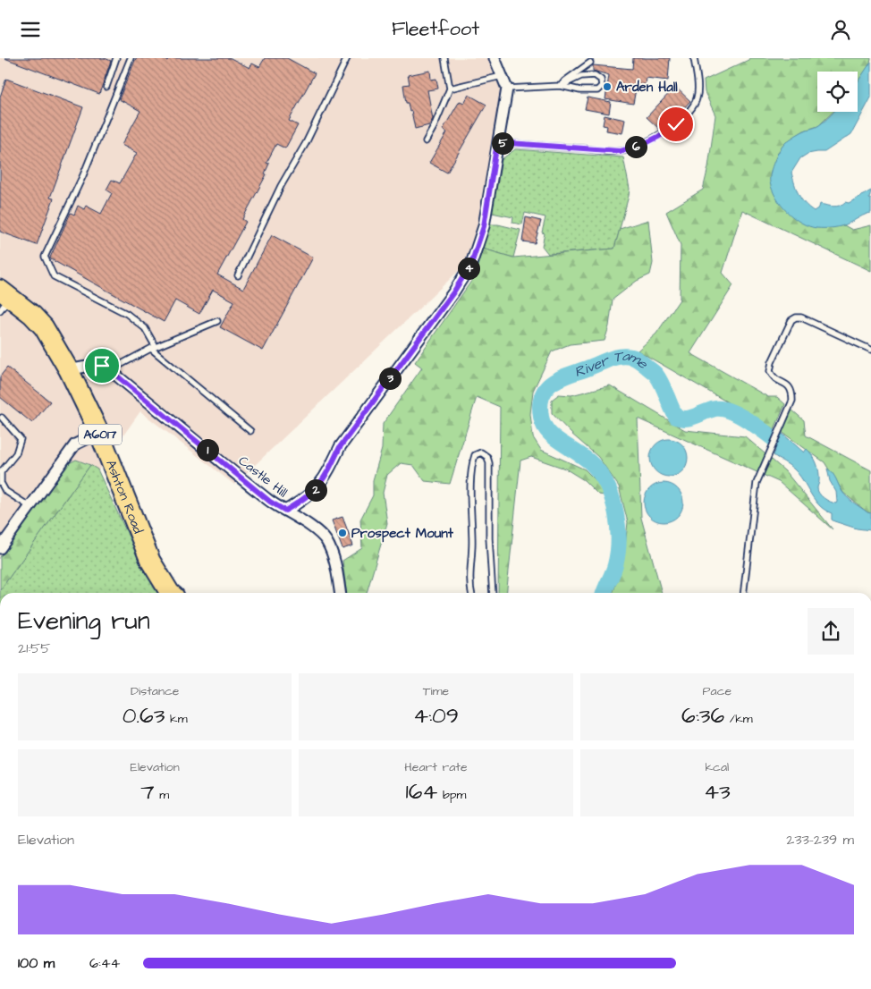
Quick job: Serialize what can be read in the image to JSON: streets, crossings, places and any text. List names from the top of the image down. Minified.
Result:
{"streets":{"highway":["A6017","Ashton Road"],"street":["Castle Hill"]},"crossings":[["Castle Hill","Ashton Road"]],"water":["River Tame"],"places":["Arden Hall","Prospect Mount"],"page":{"header":"Fleetfoot","pins":["5","6","4","3","1","2"],"heading":["Evening run","21:55"],"stats":[["Distance","0.63 km"],["Time","4:09"],["Pace","6:36 /km"],["Elevation","7 m"],["Heart rate","164 bpm"],["kcal","43"]],"chart":["Elevation","233–239 m"],"list":[{"name":"100 m","note":"6:44"}]}}
